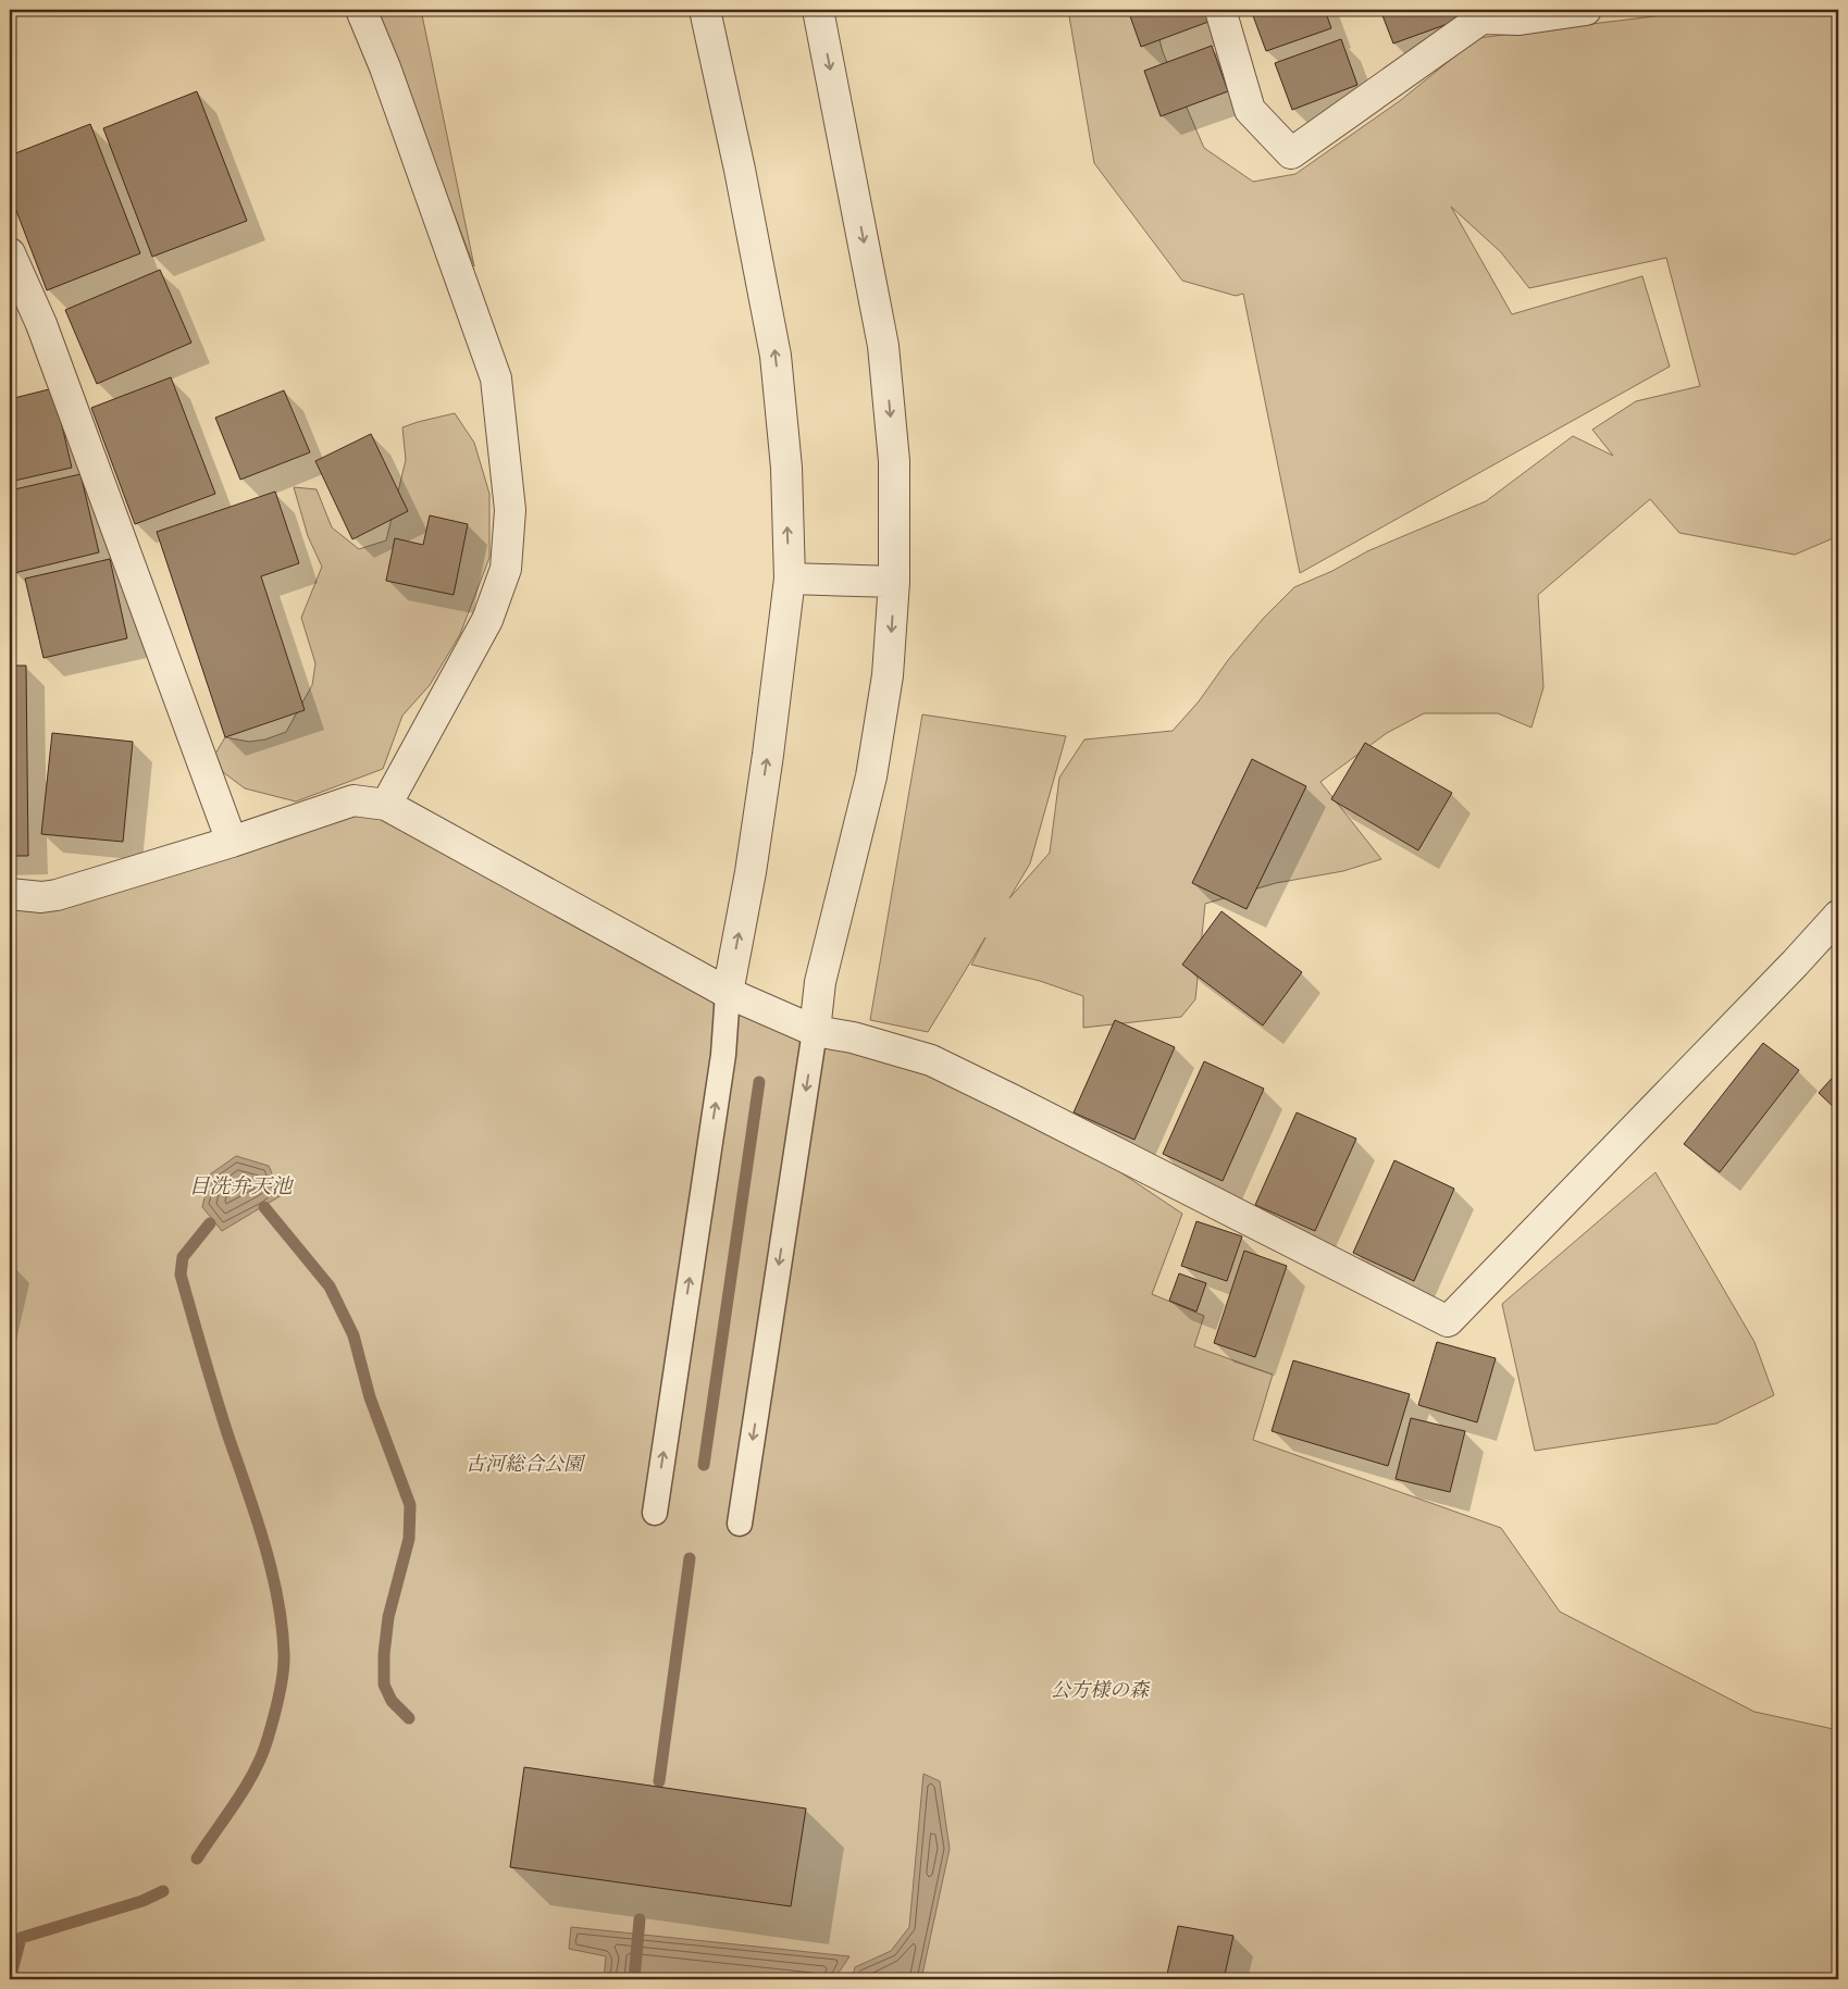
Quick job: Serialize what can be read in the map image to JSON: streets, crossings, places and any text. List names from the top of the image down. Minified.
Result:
{"water":["目洗弁天池"],"parks":["古河総合公園","公方様の森"]}
